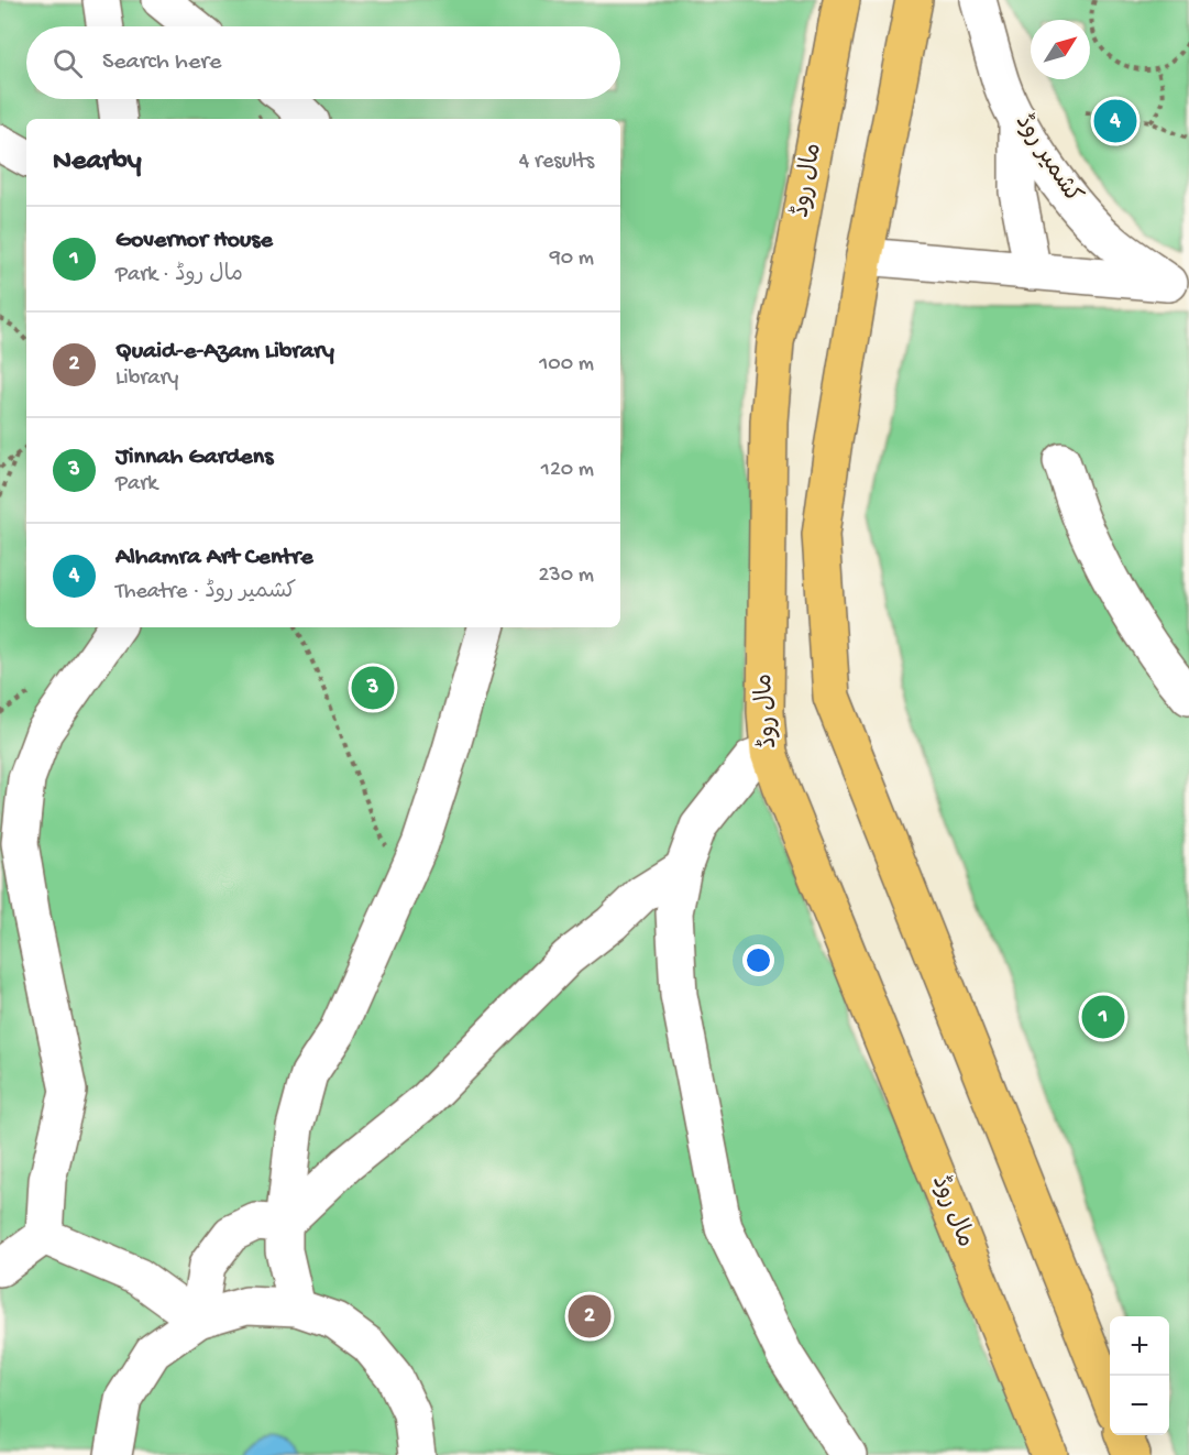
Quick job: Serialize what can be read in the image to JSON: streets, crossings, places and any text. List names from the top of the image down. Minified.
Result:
{"streets":{"main road":["مال روڈ"],"street":["کشمیر روڈ"]},"north":"top right","page":{"search":"Search here","pins":["4","3","1","2"],"heading":["Nearby","4 results"],"list":[{"mark":"1","name":"Governor House","note":"Park · مال روڈ","value":"90 m"},{"mark":"2","name":"Quaid-e-Azam Library","note":"Library","value":"100 m"},{"mark":"3","name":"Jinnah Gardens","note":"Park","value":"120 m"},{"mark":"4","name":"Alhamra Art Centre","note":"Theatre · کشمیر روڈ","value":"230 m"}],"map_buttons":["+","−"]}}
